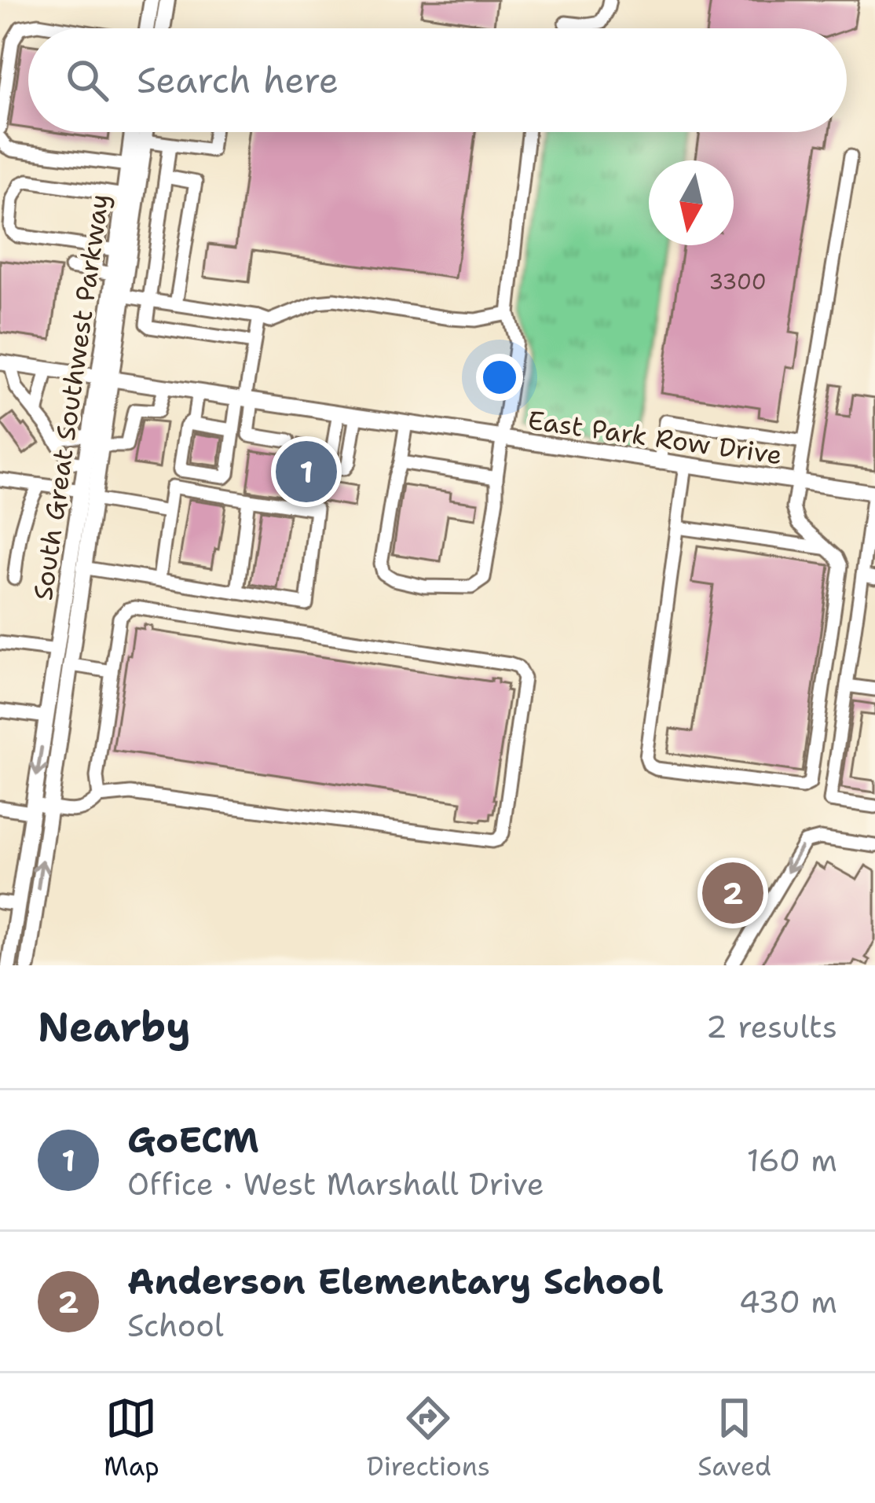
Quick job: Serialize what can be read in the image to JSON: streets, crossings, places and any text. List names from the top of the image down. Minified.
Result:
{"streets":{"main road":["South Great Southwest Parkway","East Park Row Drive"]},"crossings":[["South Great Southwest Parkway","East Park Row Drive"]],"house_numbers":["3300"],"north":"bottom","page":{"search":"Search here","pins":["1","2"],"heading":["Nearby","2 results"],"list":[{"mark":"1","name":"GoECM","note":"Office · West Marshall Drive","value":"160 m"},{"mark":"2","name":"Anderson Elementary School","note":"School","value":"430 m"}],"nav":["Map","Directions","Saved"]}}
